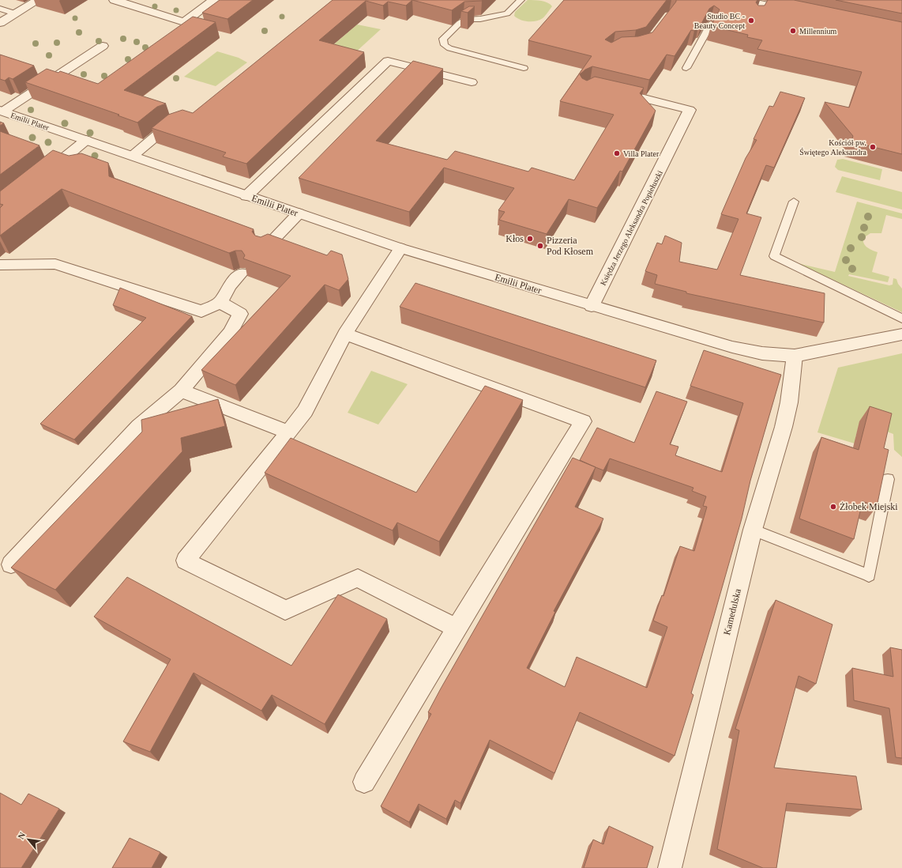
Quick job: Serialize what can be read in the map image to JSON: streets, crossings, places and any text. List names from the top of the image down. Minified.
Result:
{"streets":{"street":["Emilii Plater","Księdza Jerzego Aleksandra Popiełuszki","Kamedulska"]},"crossings":[["Emilii Plater","Księdza Jerzego Aleksandra Popiełuszki"],["Emilii Plater","Kamedulska"]],"places":["Studio BC - Beauty Concept","Millennium","Kościół pw. Świętego Aleksandra","Villa Plater","Kłos","Pizzeria Pod Kłosem","Żłobek Miejski"],"north":"top left"}
